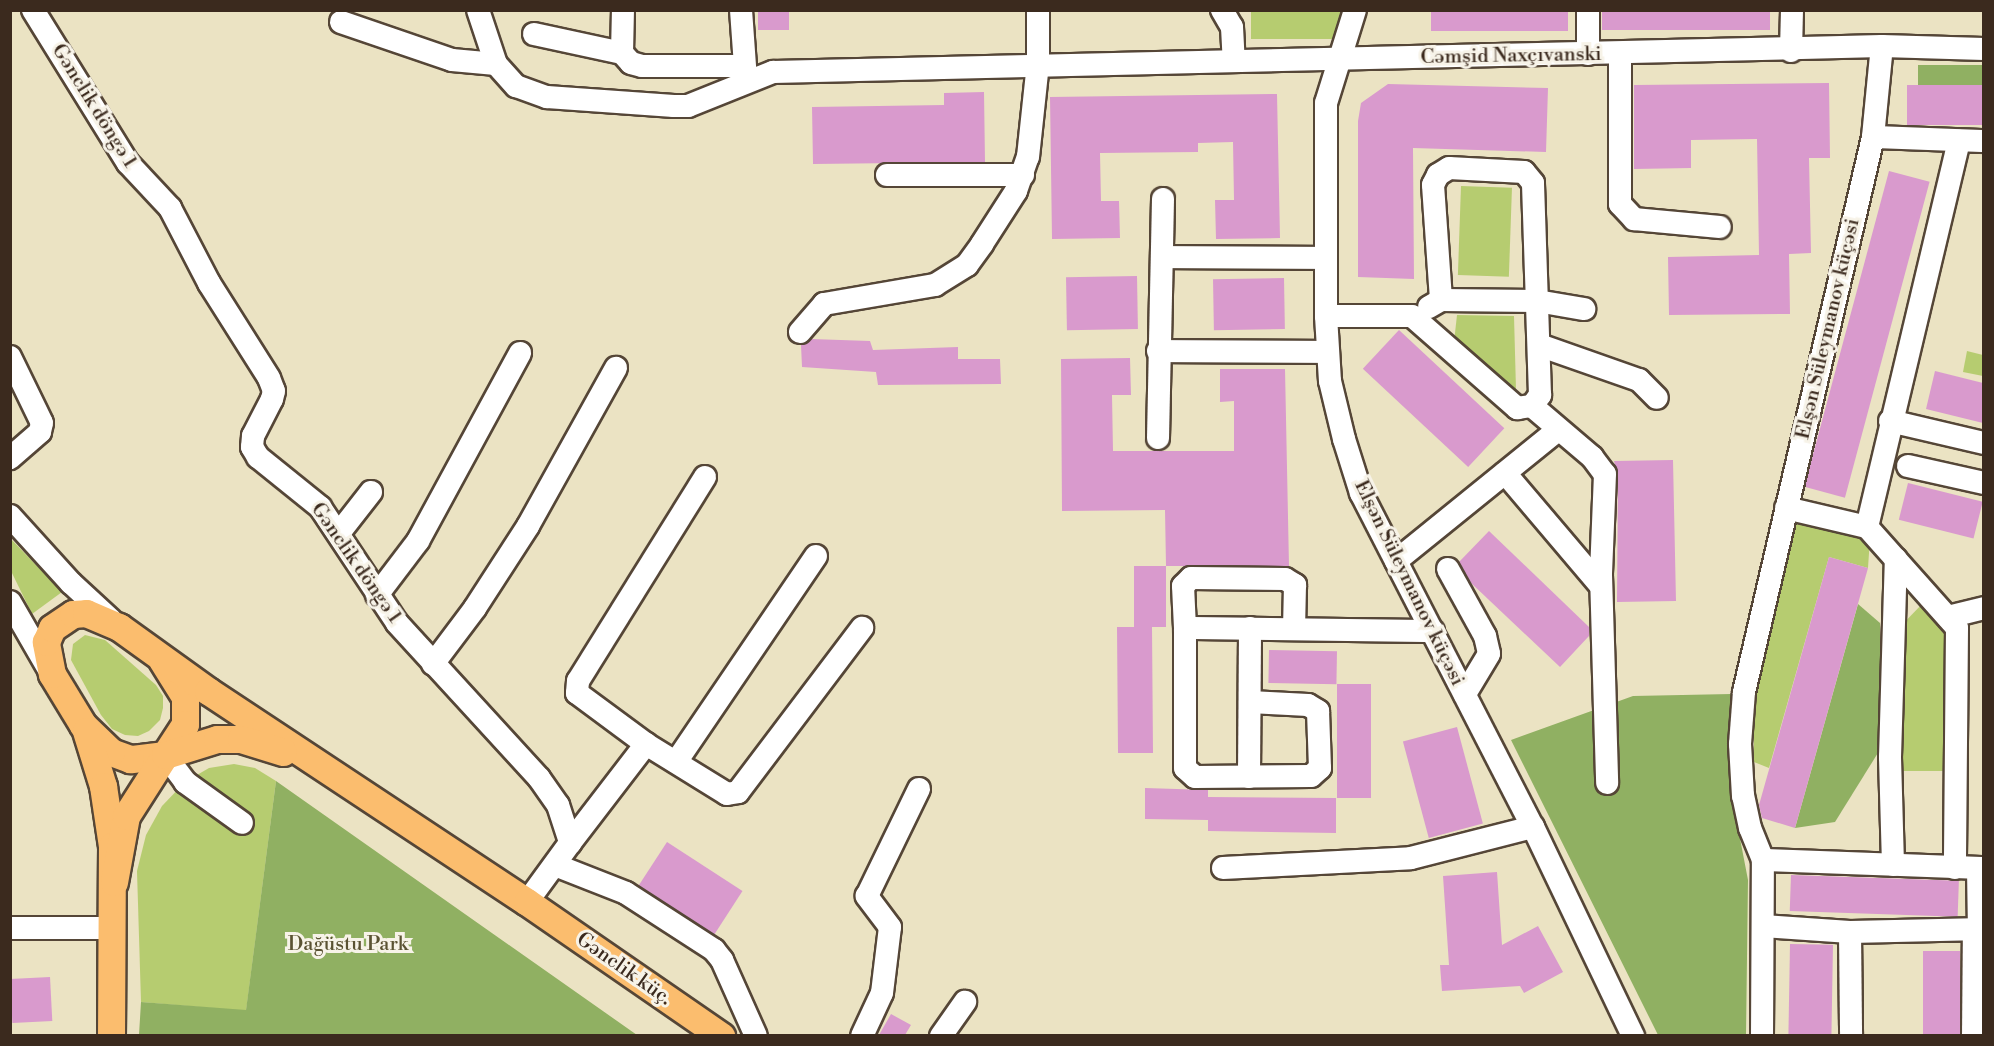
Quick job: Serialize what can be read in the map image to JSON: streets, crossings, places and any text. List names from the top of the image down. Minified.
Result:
{"streets":{"main road":["Gənclik küç."],"street":["Cəmşid Naxçıvanski","Gənclik döngə 1","Elşən Süleymanov küçəsi"]},"crossings":[["Cəmşid Naxçıvanski","Elşən Süleymanov küçəsi"]],"parks":["Dağüstu Park"]}
